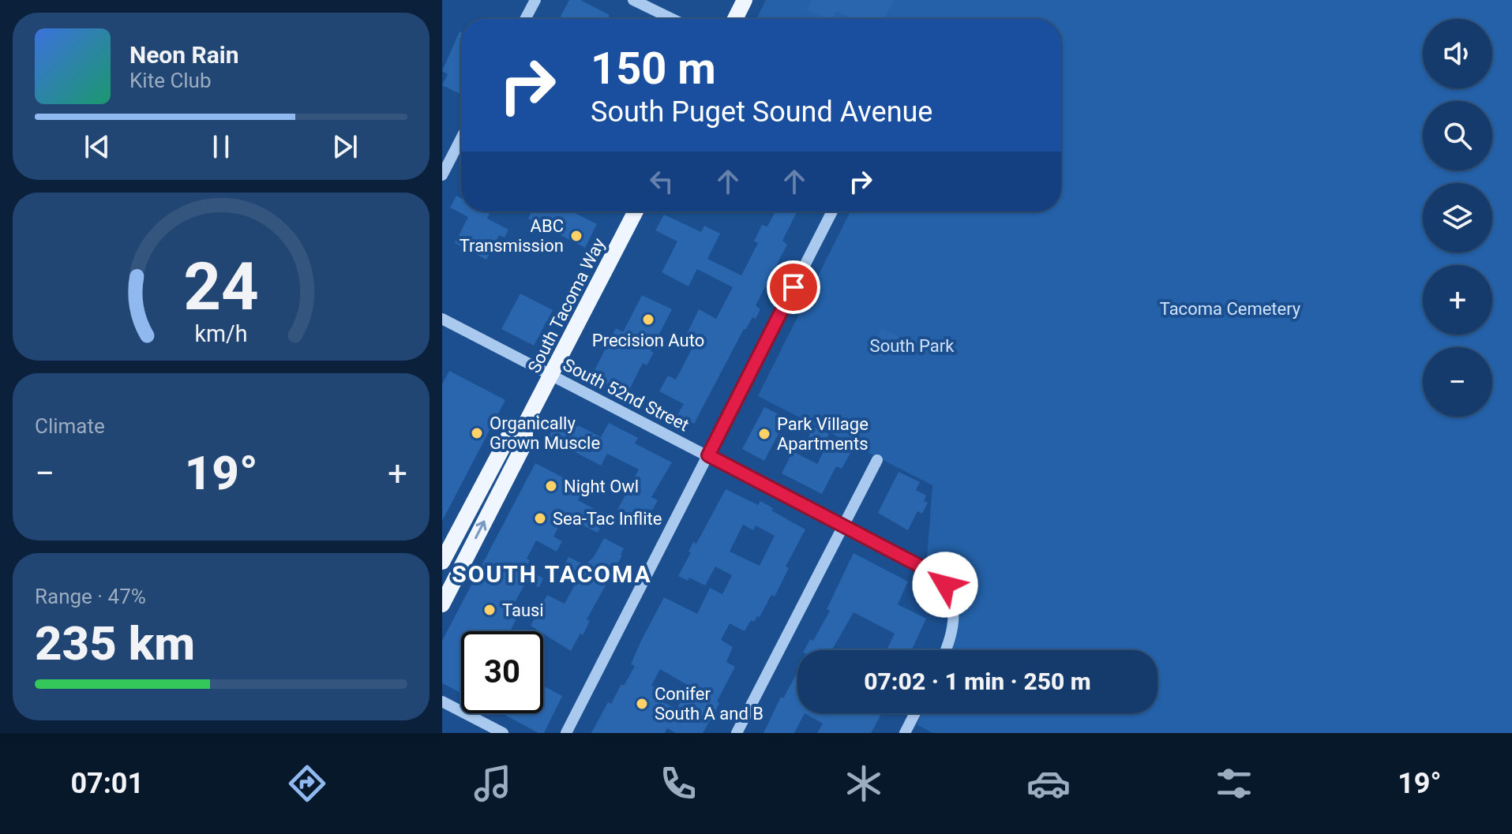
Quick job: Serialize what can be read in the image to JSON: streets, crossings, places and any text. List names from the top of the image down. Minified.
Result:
{"streets":{"main road":["South Tacoma Way"],"street":["South 52nd Street"]},"crossings":[["South Tacoma Way","South 52nd Street"]],"districts":["SOUTH TACOMA"],"parks":["Tacoma Cemetery","South Park"],"places":["ABC Transmission","Precision Auto","Organically Grown Muscle","Park Village Apartments","Night Owl","Sea-Tac Inflite","Tausi","Conifer South A and B"],"page":{"map_buttons":["+","−"],"turn":["150 m","South Puget Sound Avenue"],"song":["Neon Rain","Kite Club"],"tile":["Climate",["Range · 47%","235 km"]],"heat":["−","19°","+"],"limit":"30","trip":"07:02 · 1 min · 250 m","tabs":["07:01","19°"],"gauge":["24","km/h"]}}
